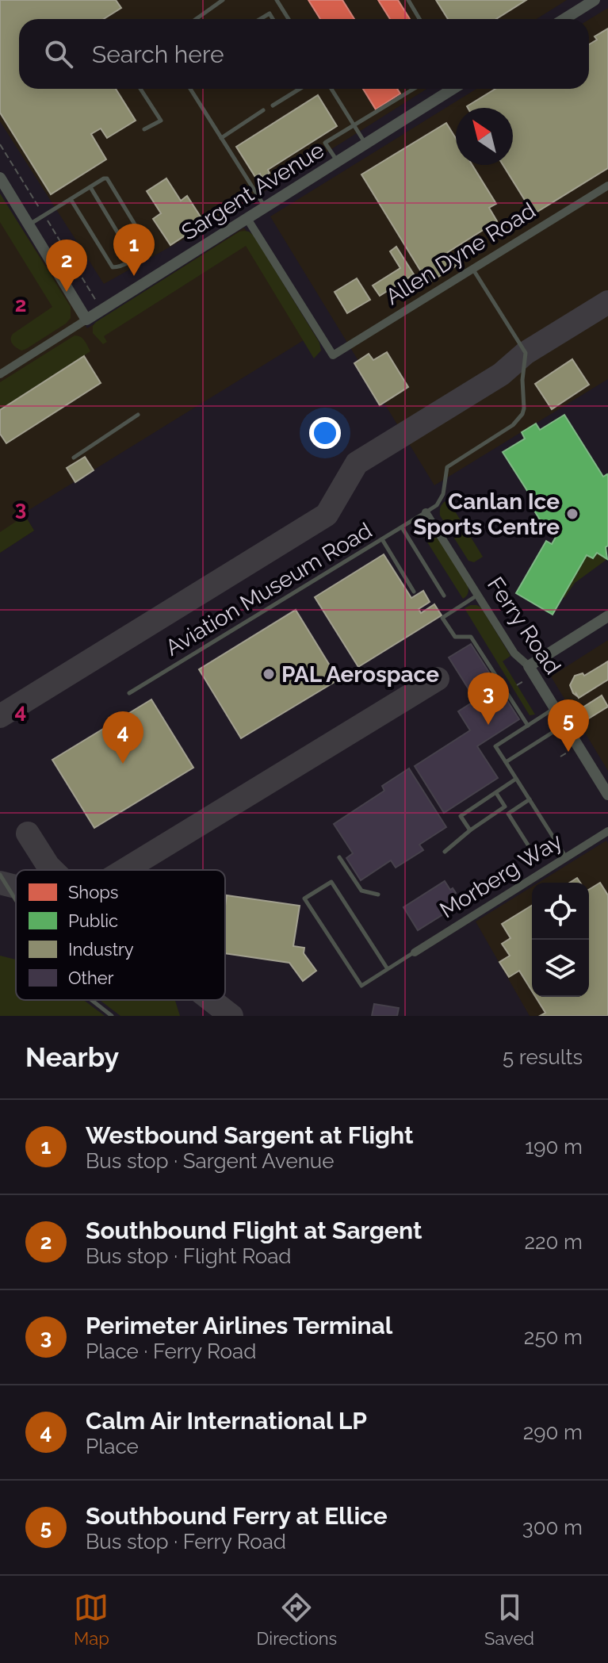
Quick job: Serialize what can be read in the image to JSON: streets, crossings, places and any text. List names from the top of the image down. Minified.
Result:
{"streets":{"street":["Sargent Avenue","Allen Dyne Road","Ferry Road","Morberg Way"],"lane":["Aviation Museum Road"]},"crossings":[["Sargent Avenue","Allen Dyne Road"],["Aviation Museum Road","Ferry Road"]],"places":["Canlan Ice Sports Centre","PAL Aerospace"],"legend":["Shops","Public","Industry","Other"],"north":"top left","page":{"search":"Search here","pins":["1","2","3","5","4"],"heading":["Nearby","5 results"],"list":[{"mark":"1","name":"Westbound Sargent at Flight","note":"Bus stop · Sargent Avenue","value":"190 m"},{"mark":"2","name":"Southbound Flight at Sargent","note":"Bus stop · Flight Road","value":"220 m"},{"mark":"3","name":"Perimeter Airlines Terminal","note":"Place · Ferry Road","value":"250 m"},{"mark":"4","name":"Calm Air International LP","note":"Place","value":"290 m"},{"mark":"5","name":"Southbound Ferry at Ellice","note":"Bus stop · Ferry Road","value":"300 m"}],"nav":["Map","Directions","Saved"]},"grid":{"rows":["2","3","4"]}}
